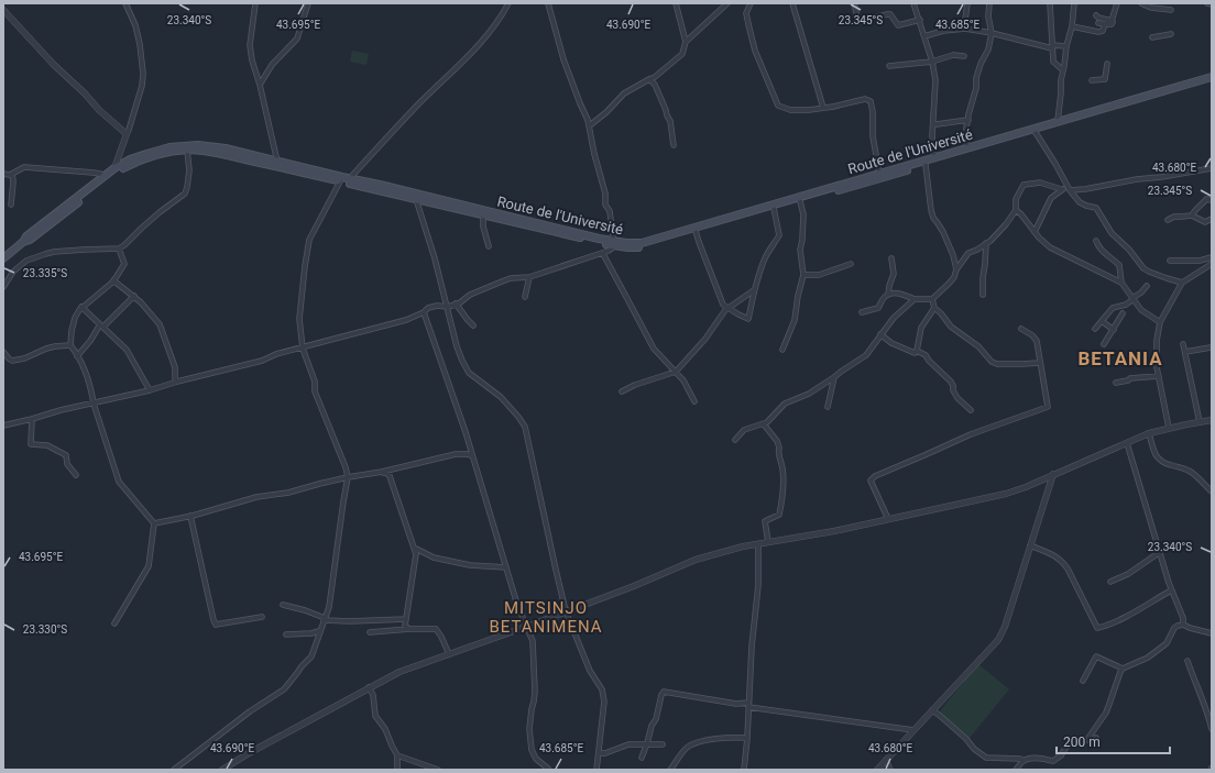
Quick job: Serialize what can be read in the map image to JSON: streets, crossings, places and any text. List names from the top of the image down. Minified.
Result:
{"streets":{"main road":["Route de l'Université"]},"districts":["BETANIA","MITSINJO BETANIMENA"],"scale_bar":"200 m","coordinates":["23.340°S","23.345°S","43.695°E","43.690°E","43.685°E","43.680°E","23.335°S","23.330°S"]}
